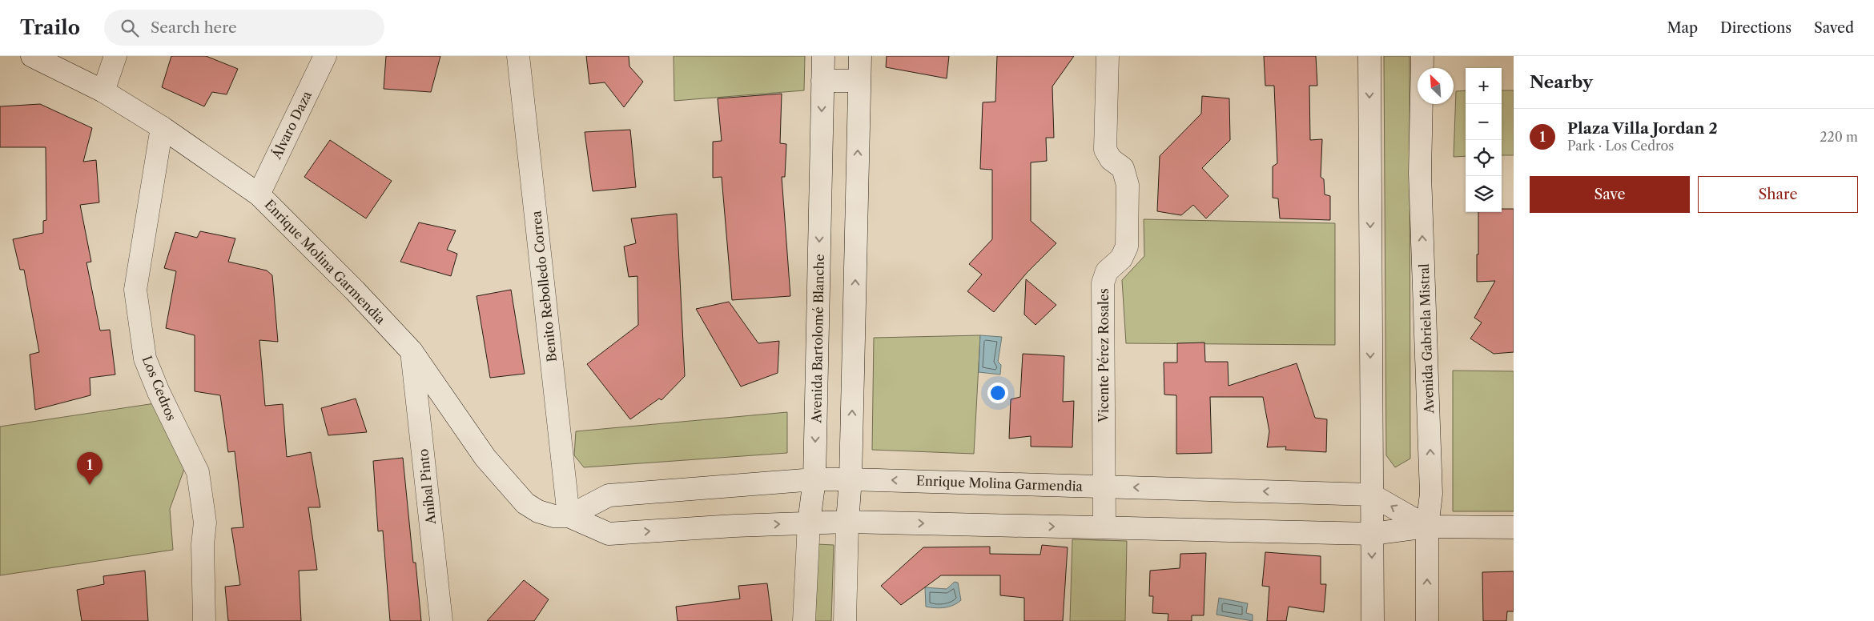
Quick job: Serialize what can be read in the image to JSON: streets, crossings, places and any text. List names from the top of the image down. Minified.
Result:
{"streets":{"main road":["Álvaro Daza","Enrique Molina Garmendia","Benito Rebolledo Correa","Avenida Bartolomé Blanche","Avenida Gabriela Mistral","Vicente Pérez Rosales","Los Cedros","Aníbal Pinto"]},"crossings":[["Álvaro Daza","Enrique Molina Garmendia"],["Enrique Molina Garmendia","Benito Rebolledo Correa"],["Enrique Molina Garmendia","Avenida Bartolomé Blanche"],["Enrique Molina Garmendia","Avenida Gabriela Mistral"],["Enrique Molina Garmendia","Vicente Pérez Rosales"],["Enrique Molina Garmendia","Los Cedros"],["Enrique Molina Garmendia","Aníbal Pinto"]],"north":"top left","page":{"header":"Trailo","search":"Search here","nav":["Map","Directions","Saved"],"heading":"Nearby","map_buttons":["+","−"],"list":[{"mark":"1","name":"Plaza Villa Jordan 2","note":"Park · Los Cedros","value":"220 m"}],"buttons":["Save","Share"],"pins":"1"}}
